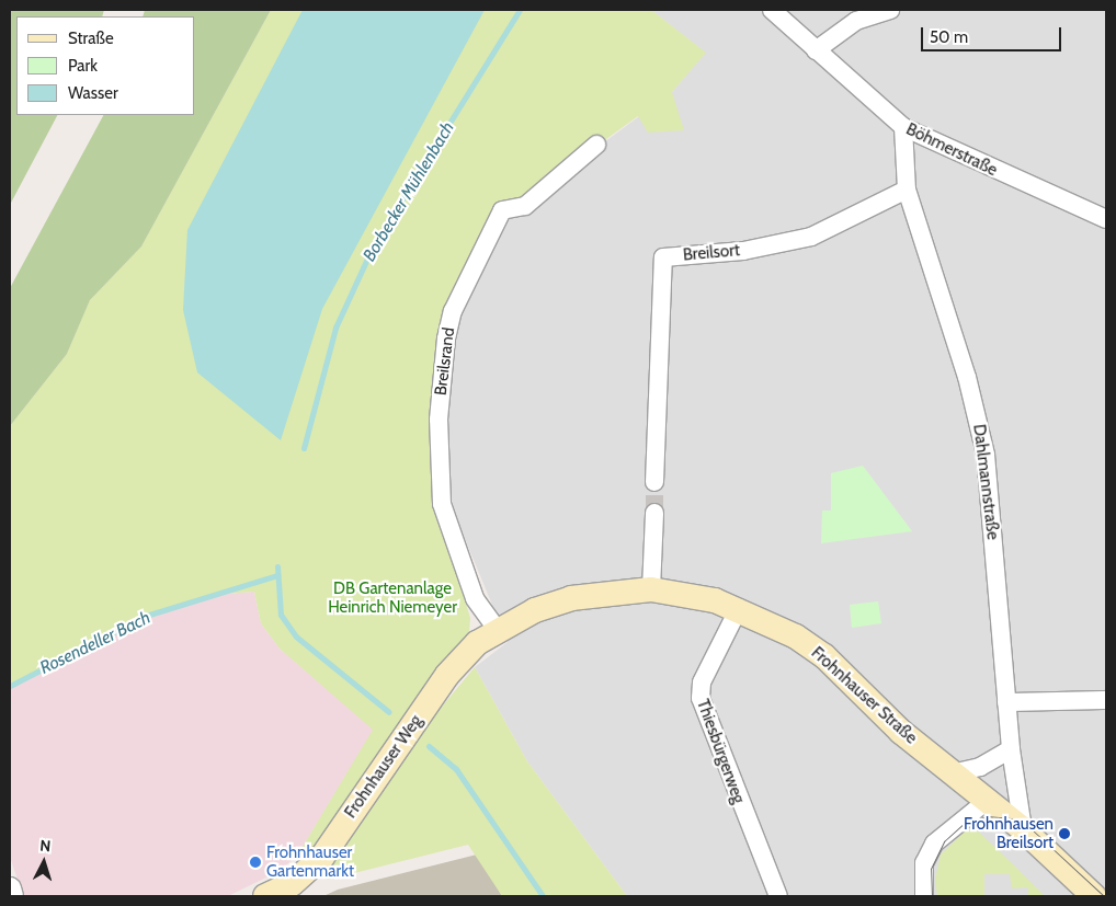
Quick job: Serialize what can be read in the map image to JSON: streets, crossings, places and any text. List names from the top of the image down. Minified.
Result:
{"streets":{"main road":["Frohnhauser Straße","Frohnhauser Weg"],"street":["Böhmerstraße","Breilsort","Breilsrand","Dahlmannstraße","Thiesbürgerweg"]},"crossings":[["Böhmerstraße","Dahlmannstraße"],["Breilsort","Dahlmannstraße"],["Breilsrand","Frohnhauser Straße"],["Breilsrand","Frohnhauser Weg"],["Dahlmannstraße","Frohnhauser Straße"],["Frohnhauser Straße","Thiesbürgerweg"],["Frohnhauser Straße","Frohnhauser Weg"]],"water":["Borbecker Mühlenbach","Rosendeller Bach"],"parks":["DB Gartenanlage Heinrich Niemeyer"],"places":["Frohnhausen Breilsort","Frohnhauser Gartenmarkt"],"legend":["Straße","Park","Wasser"],"scale_bar":"50 m","north":"top"}
